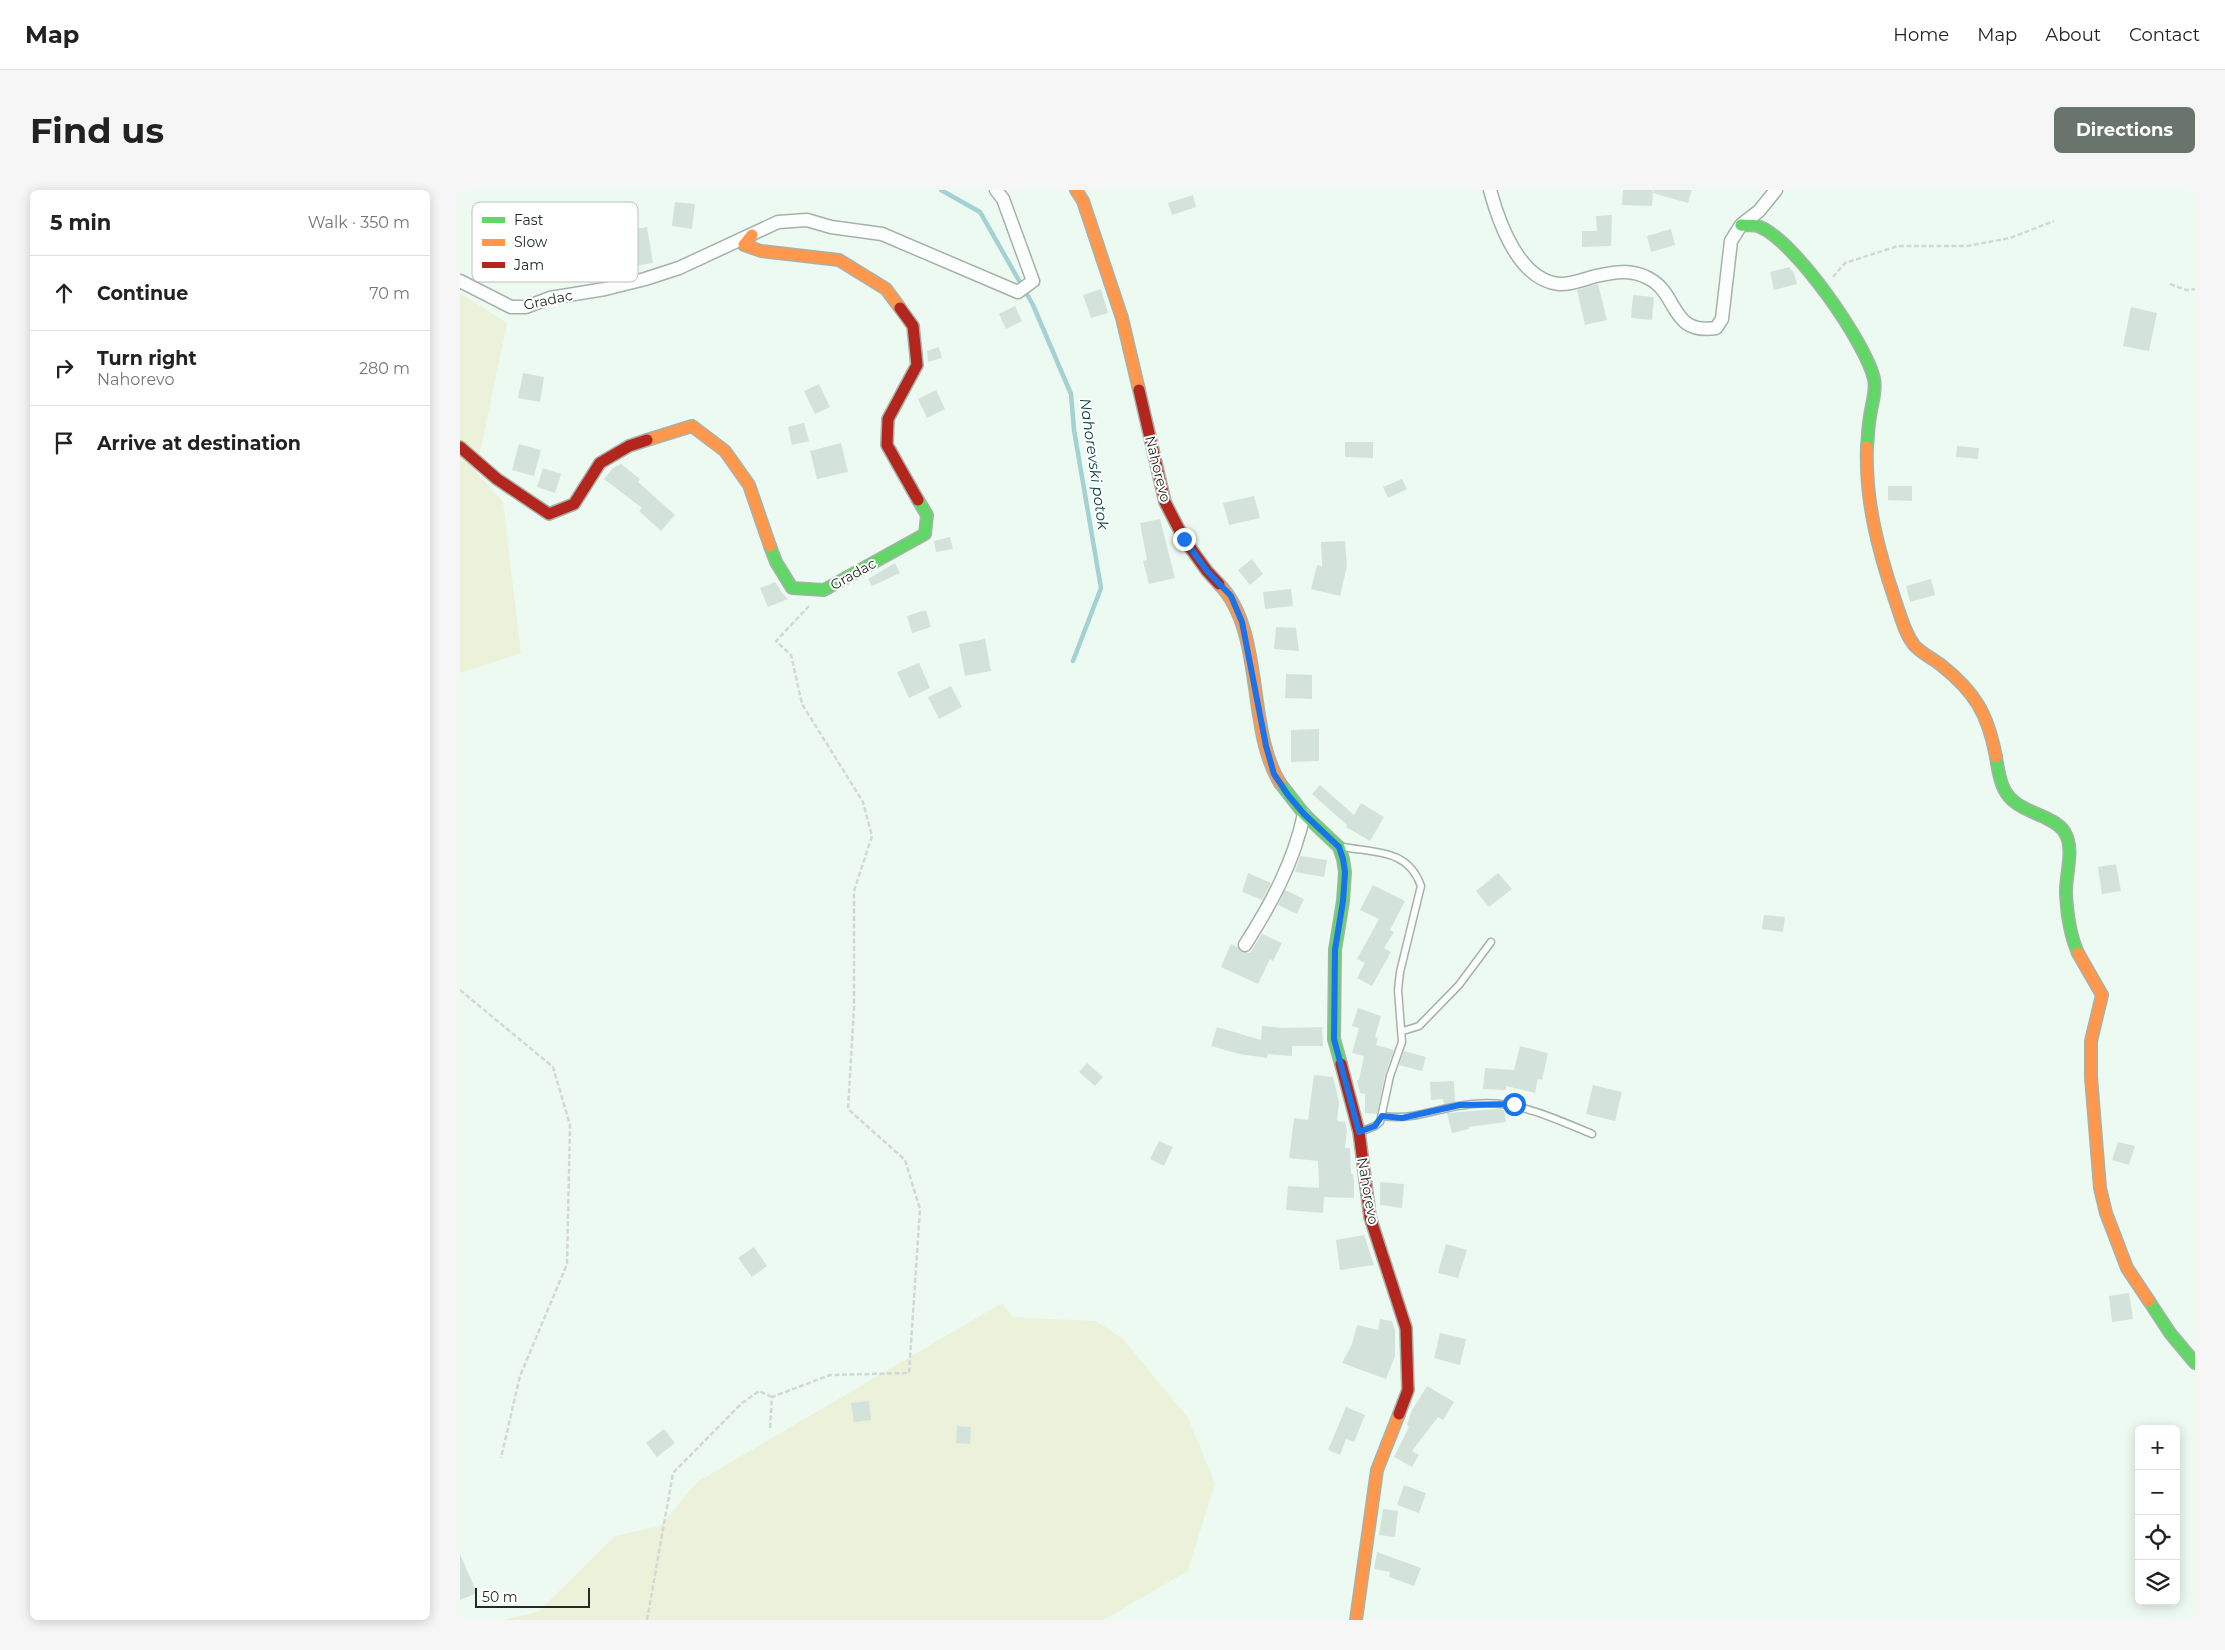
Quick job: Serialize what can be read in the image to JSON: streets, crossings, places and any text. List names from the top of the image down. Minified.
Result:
{"streets":{"street":["Gradac","Nahorevo"]},"water":["Nahorevski potok"],"legend":["Fast","Slow","Jam"],"scale_bar":"50 m","page":{"header":"Map","nav":["Home","Map","About","Contact"],"buttons":"Directions","title":"Find us","heading":["5 min","Walk · 350 m"],"list":[["Continue","70 m"],["Turn right","Nahorevo","280 m"],"Arrive at destination"],"map_buttons":["+","−"],"scale":"50 m"}}
